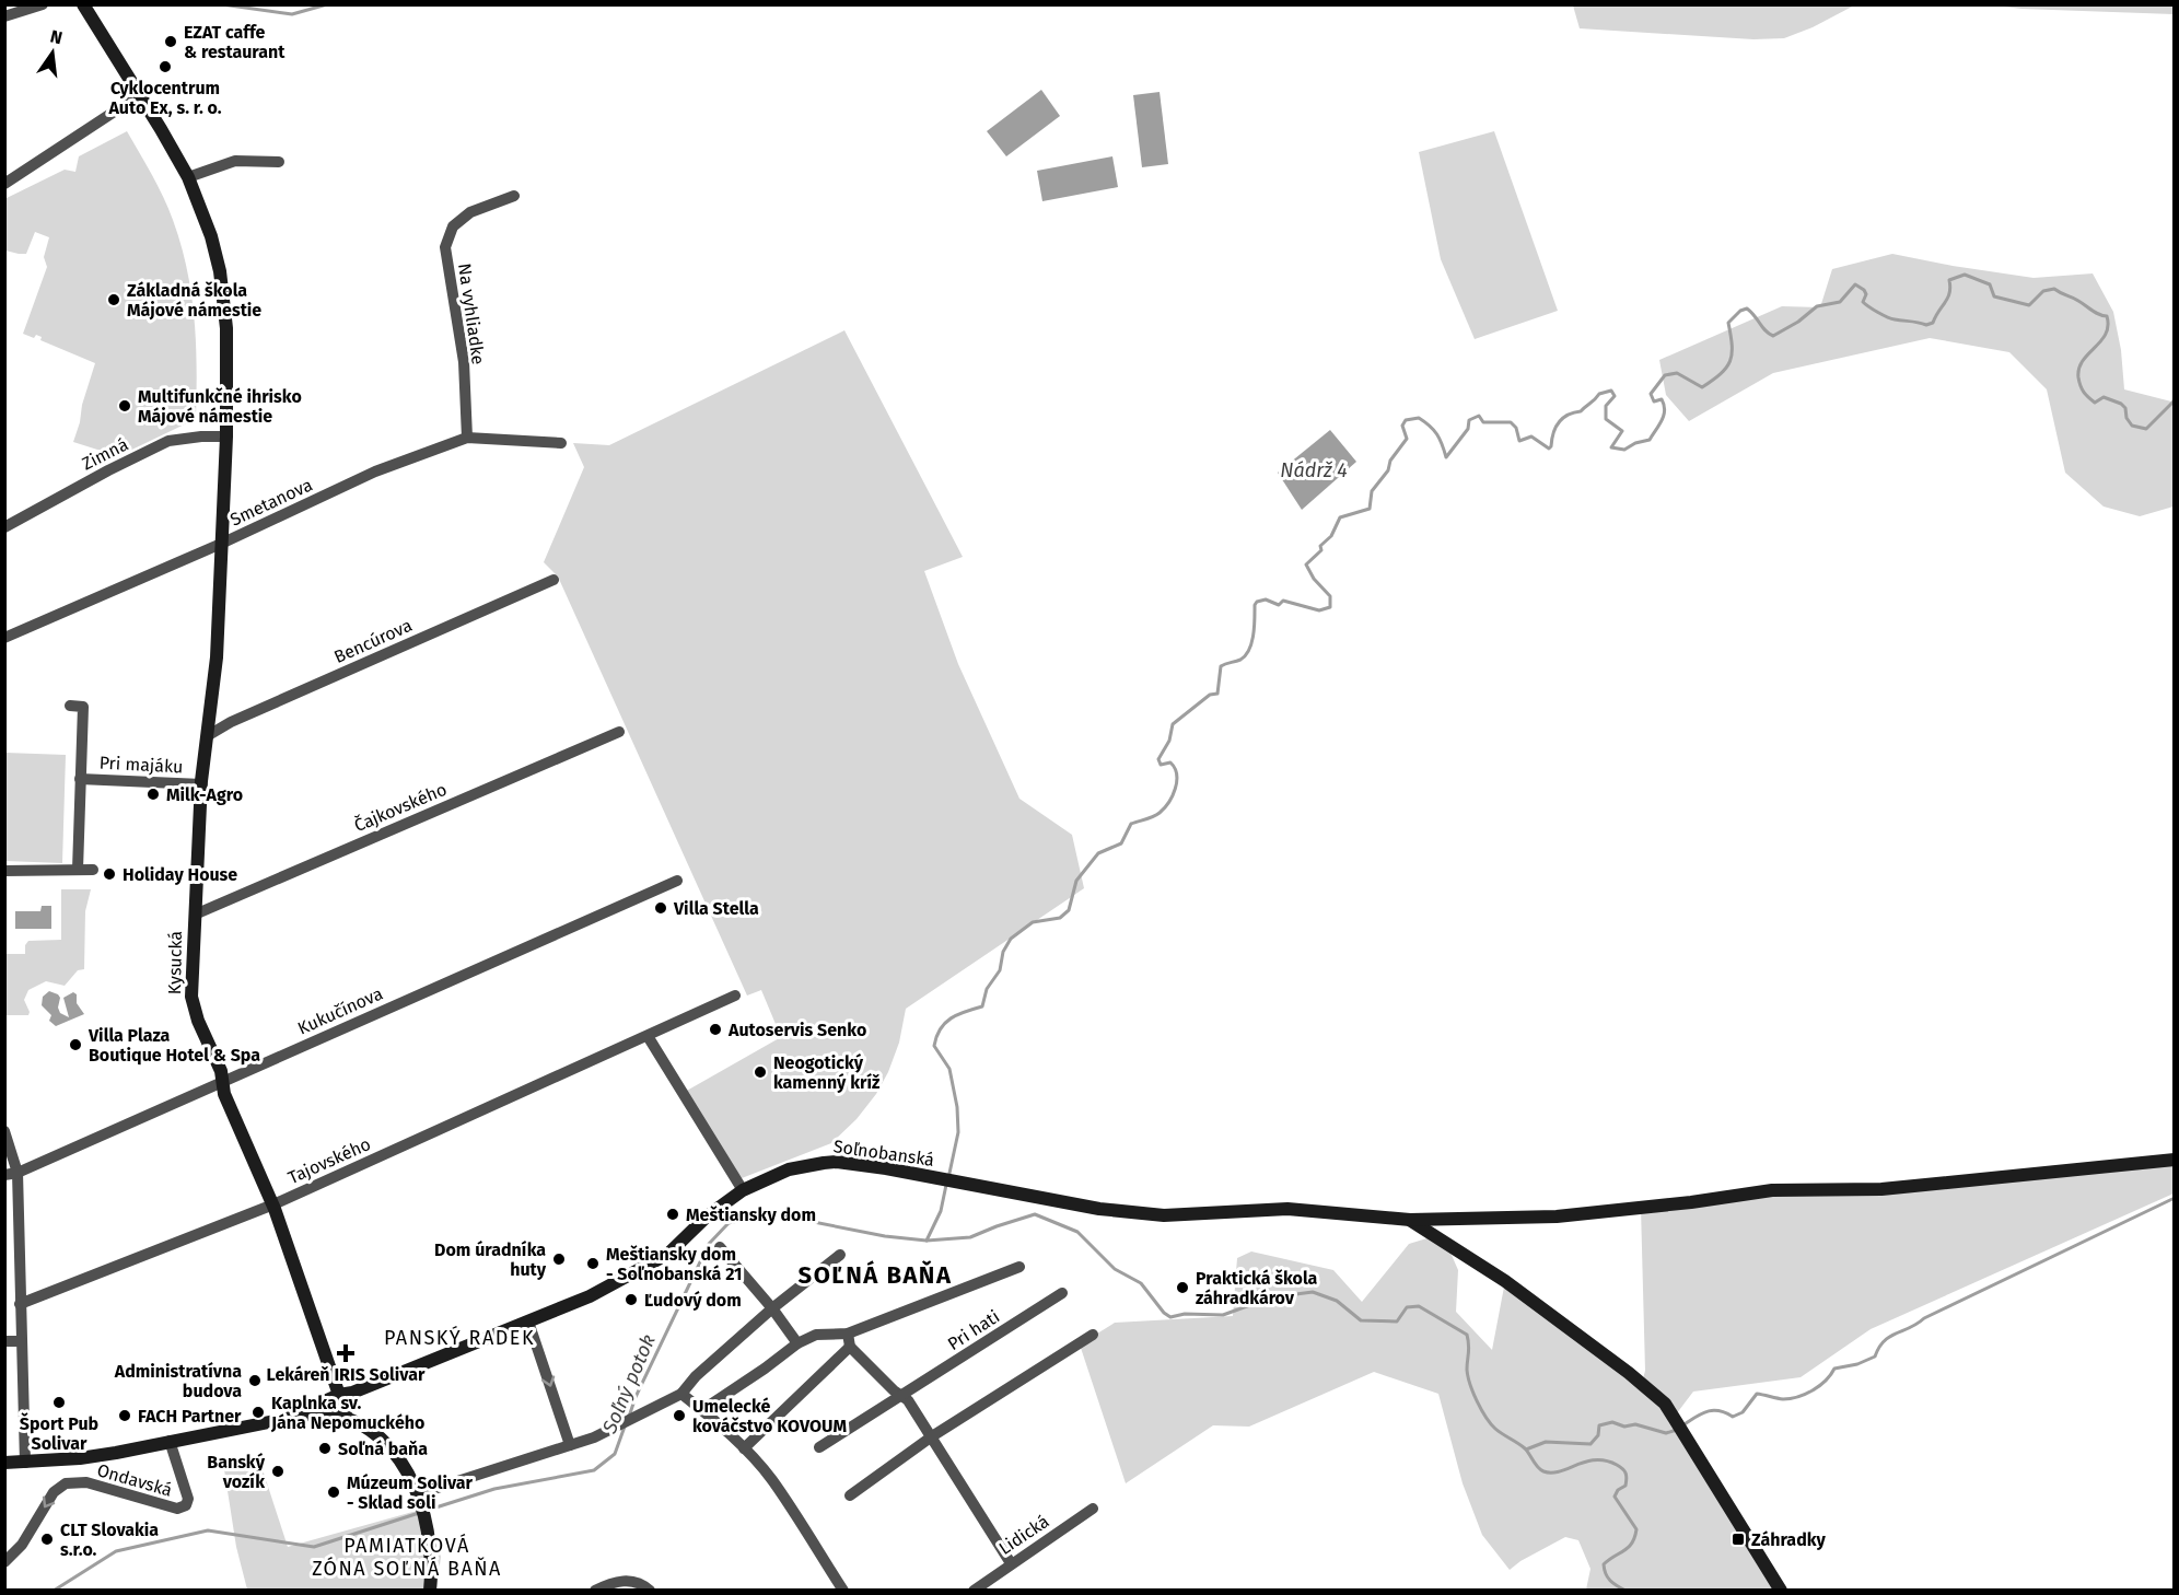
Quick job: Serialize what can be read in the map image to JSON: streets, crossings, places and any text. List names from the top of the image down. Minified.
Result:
{"streets":{"street":["Na vyhliadke","Zimná","Smetanova","Bencúrova","Pri majáku","Čajkovského","Kysucká","Kukučínova","Soľnobanská","Tajovského","Pri hati","Ondavská","Lidická"]},"crossings":[["Na vyhliadke","Smetanova"],["Zimná","Kysucká"],["Smetanova","Kysucká"],["Bencúrova","Kysucká"],["Pri majáku","Kysucká"],["Čajkovského","Kysucká"],["Kysucká","Kukučínova"],["Kysucká","Soľnobanská"],["Kysucká","Tajovského"]],"districts":["SOĽNÁ BAŇA","PANSKÝ RADEK","PAMIATKOVÁ ZÓNA SOĽNÁ BAŇA"],"water":["Nádrž 4","Soľný potok"],"places":{"other":["EZAT caffe & restaurant","Cyklocentrum Auto Ex, s. r. o.","Základná škola Májové námestie","Multifunkčné ihrisko Májové námestie","Milk-Agro","Holiday House","Villa Stella","Autoservis Senko","Villa Plaza Boutique Hotel & Spa","Neogotický kamenný kríž","Meštiansky dom","Dom úradníka huty","Meštiansky dom - Soľnobanská 21","Praktická škola záhradkárov","Ľudový dom","Administratívna budova","Šport Pub Solivar","Kaplnka sv. Jána Nepomuckého","FACH Partner","Umelecké kováčstvo KOVOUM","Soľná baňa","Banský vozík","Múzeum Solivar - Sklad soli","CLT Slovakia s.r.o."],"health":["Lekáreň IRIS Solivar"],"transit":["Záhradky"]},"north":"top"}
